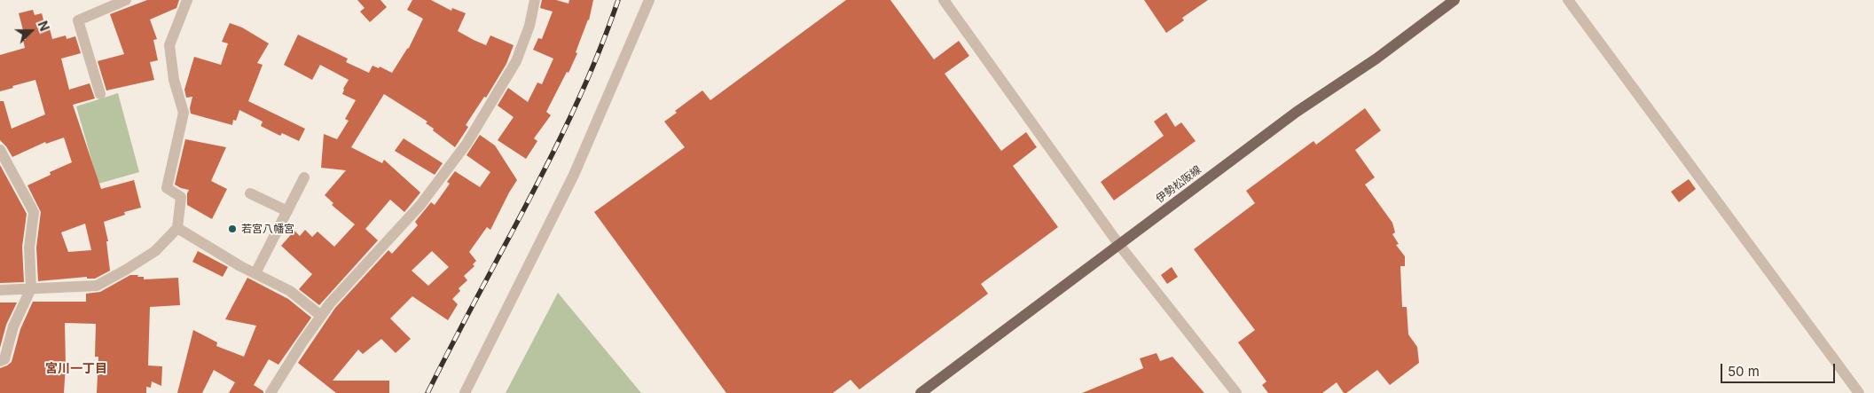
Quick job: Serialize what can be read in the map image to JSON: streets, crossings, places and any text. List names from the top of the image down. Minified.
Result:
{"streets":{"main road":["伊勢松阪線"]},"districts":["宮川一丁目"],"places":["若宮八幡宮"],"scale_bar":"50 m","north":"right"}
